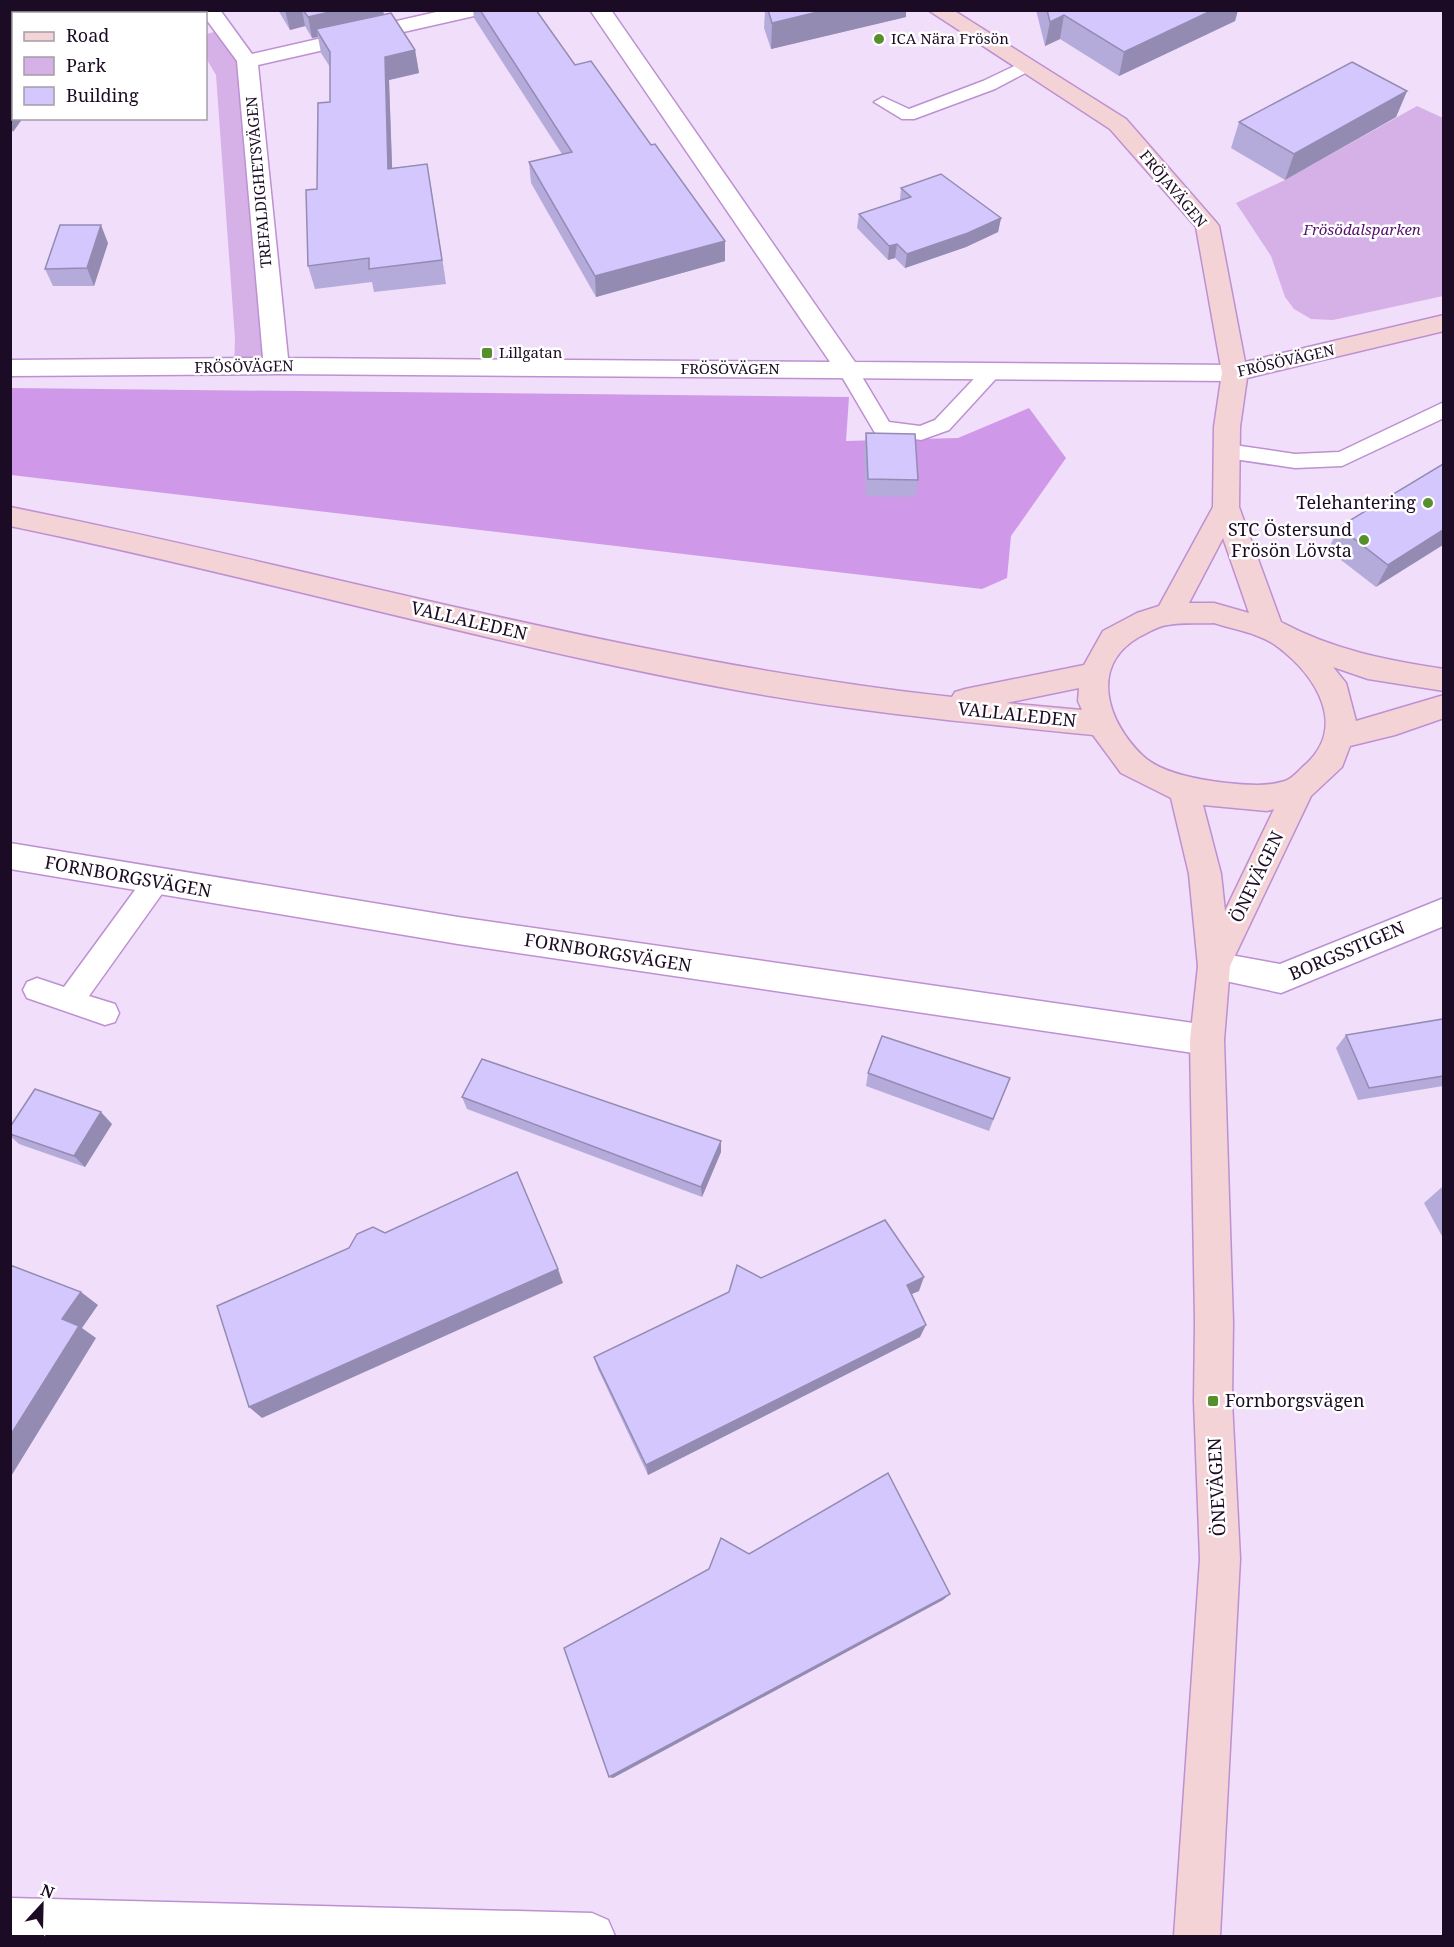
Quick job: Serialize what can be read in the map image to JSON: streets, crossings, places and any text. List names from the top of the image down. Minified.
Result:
{"streets":{"street":["TREFALDIGHETSVÄGEN","FRÖJAVÄGEN","FRÖSÖVÄGEN","VALLALEDEN","FORNBORGSVÄGEN","ÖNEVÄGEN","BORGSSTIGEN"]},"crossings":[["TREFALDIGHETSVÄGEN","FRÖSÖVÄGEN"],["FRÖJAVÄGEN","FRÖSÖVÄGEN"],["FORNBORGSVÄGEN","ÖNEVÄGEN"],["ÖNEVÄGEN","BORGSSTIGEN"]],"parks":["Frösödalsparken"],"places":{"other":["ICA Nära Frösön","Telehantering","STC Östersund Frösön Lövsta"],"transit":["Lillgatan","Fornborgsvägen"]},"legend":["Road","Park","Building"],"north":"top"}
